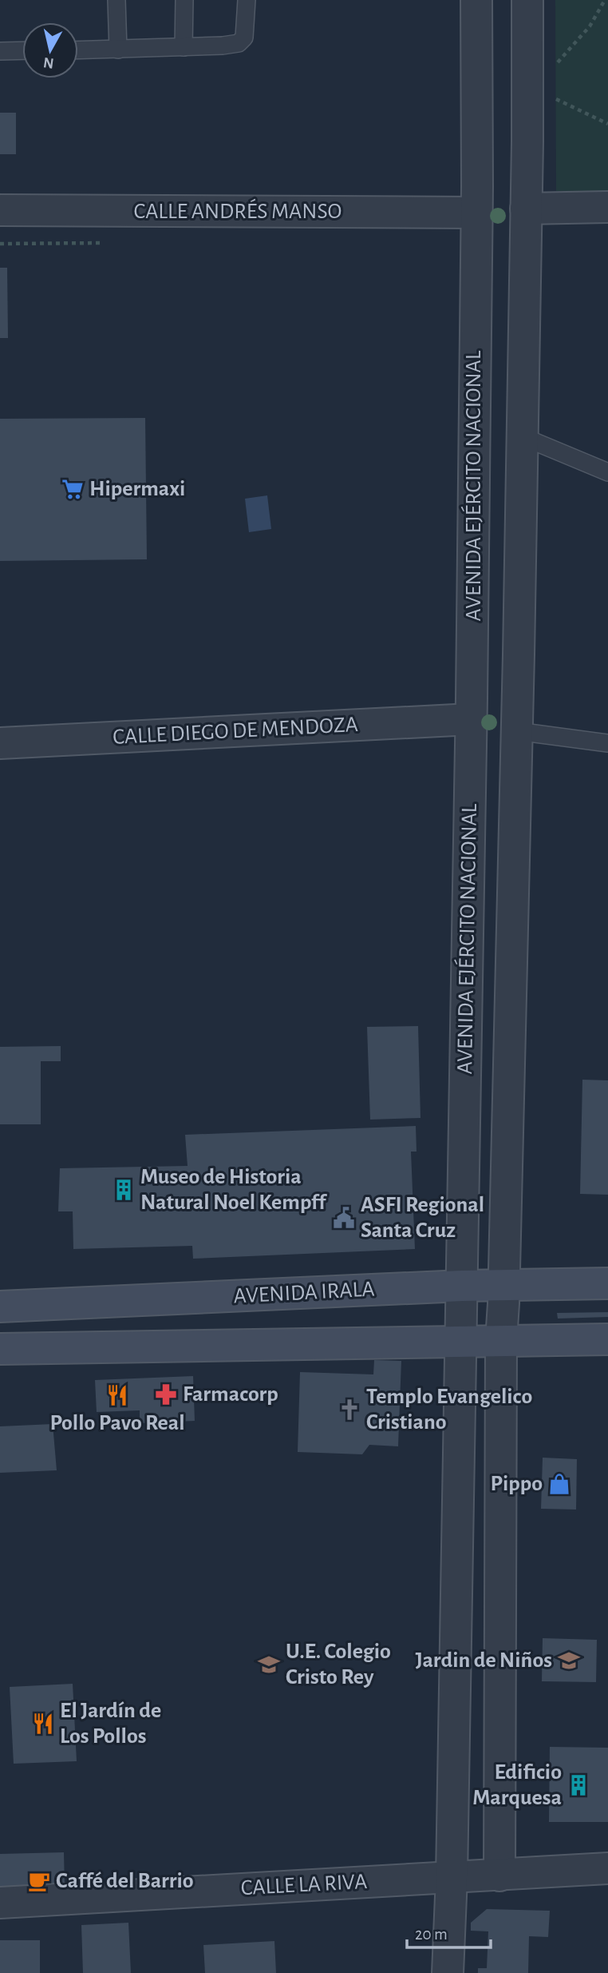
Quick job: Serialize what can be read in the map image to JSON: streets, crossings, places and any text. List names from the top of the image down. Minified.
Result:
{"streets":{"main road":["AVENIDA IRALA"],"street":["CALLE ANDRÉS MANSO","AVENIDA EJÉRCITO NACIONAL","CALLE DIEGO DE MENDOZA","CALLE LA RIVA"]},"crossings":[["CALLE ANDRÉS MANSO","AVENIDA EJÉRCITO NACIONAL"],["AVENIDA EJÉRCITO NACIONAL","CALLE DIEGO DE MENDOZA"],["AVENIDA EJÉRCITO NACIONAL","AVENIDA IRALA"],["AVENIDA EJÉRCITO NACIONAL","CALLE LA RIVA"]],"places":{"supermarket":["Hipermaxi"],"building":["Museo de Historia Natural Noel Kempff","Edificio Marquesa"],"public building":["ASFI Regional Santa Cruz"],"pharmacy":["Farmacorp"],"restaurant":["Pollo Pavo Real","El Jardín de Los Pollos"],"church":["Templo Evangelico Cristiano"],"shop":["Pippo"],"school or university":["Jardin de Niños","U.E. Colegio Cristo Rey"],"cafe":["Caffé del Barrio"]},"scale_bar":"20 m","north":"bottom"}
